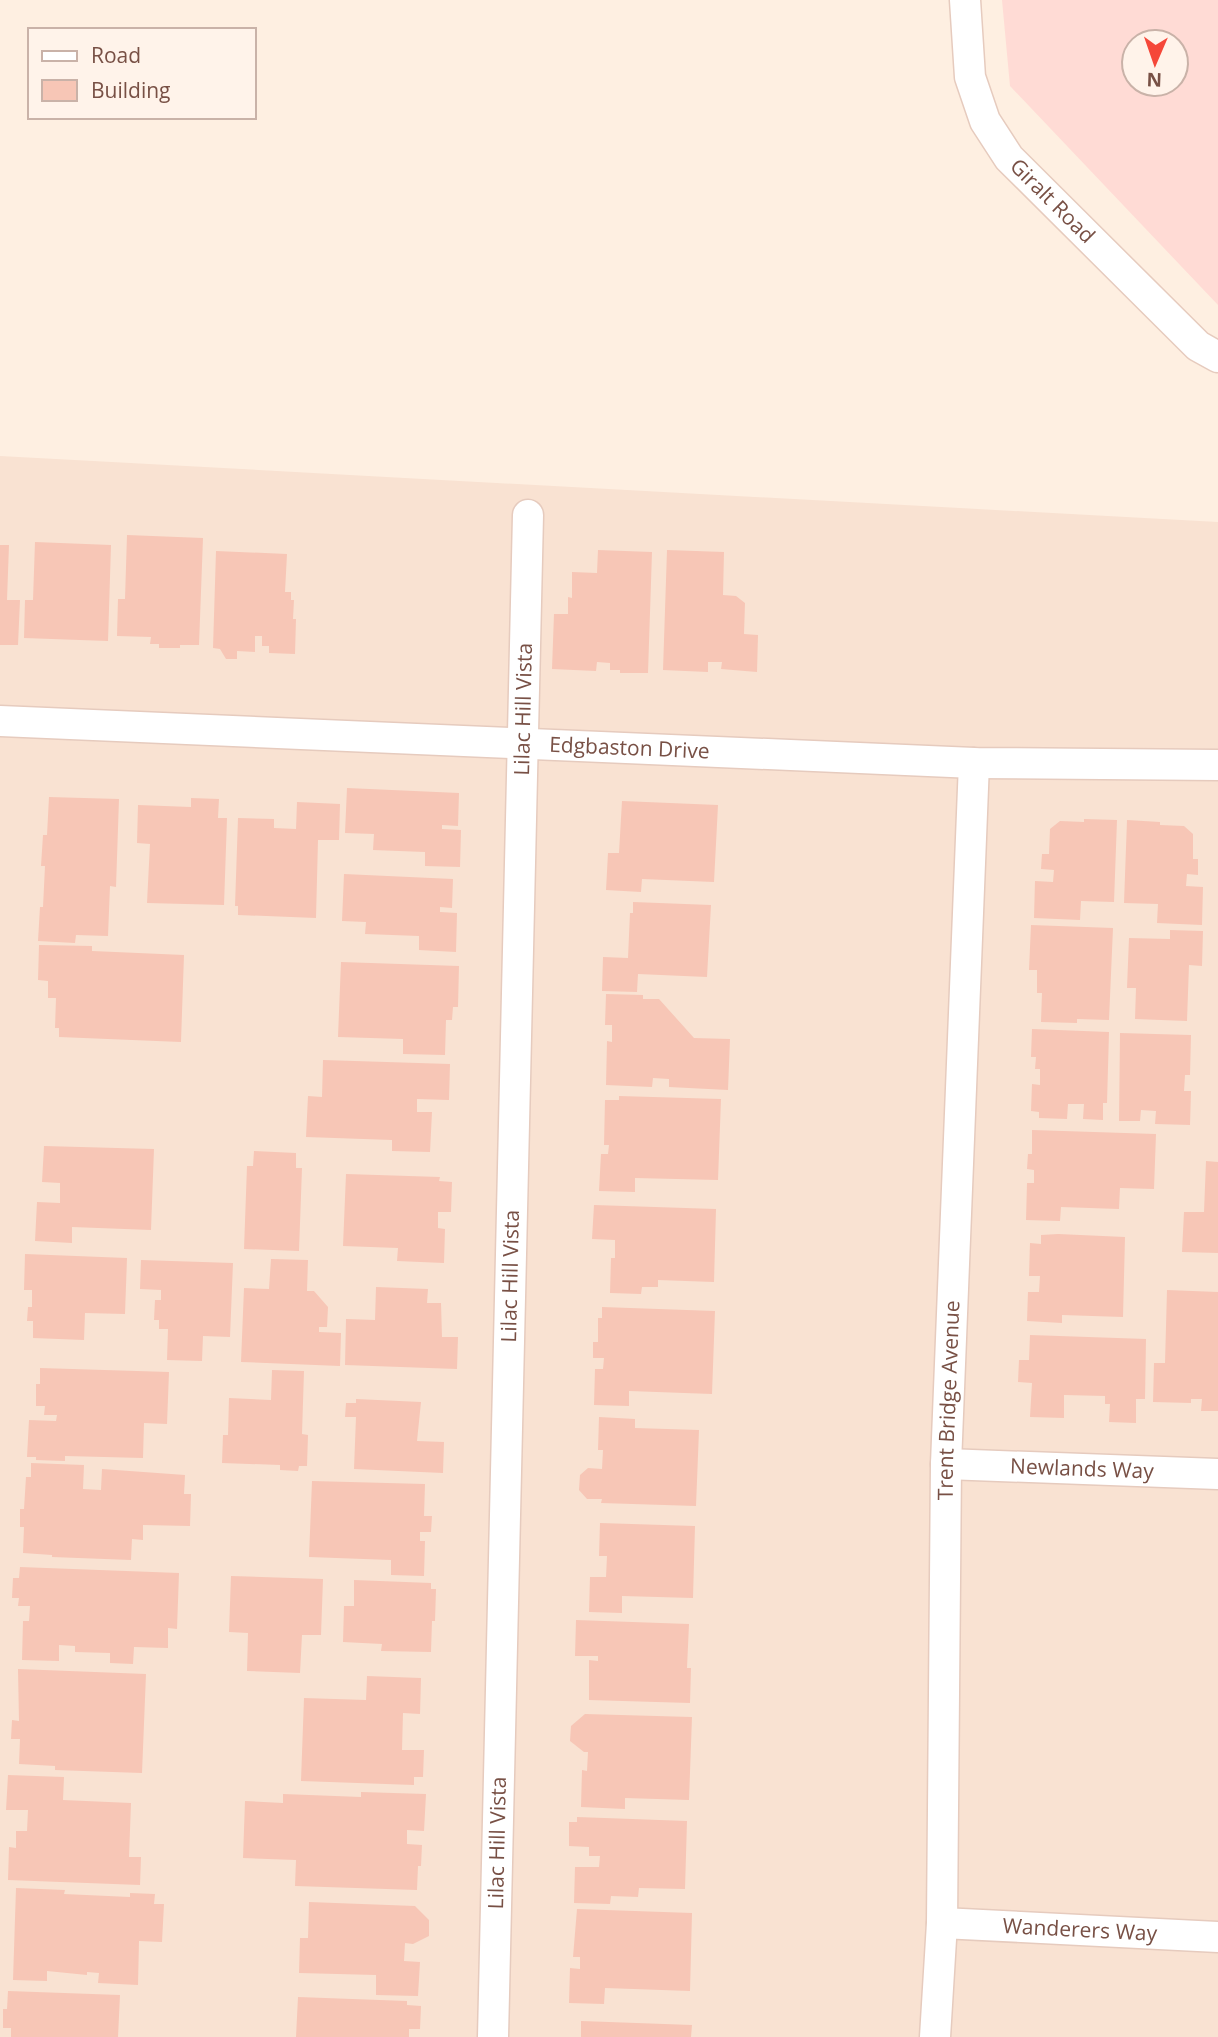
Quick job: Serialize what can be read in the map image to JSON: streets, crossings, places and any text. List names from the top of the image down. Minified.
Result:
{"streets":{"street":["Giralt Road","Lilac Hill Vista","Edgbaston Drive","Trent Bridge Avenue","Newlands Way","Wanderers Way"]},"crossings":[["Lilac Hill Vista","Edgbaston Drive"],["Edgbaston Drive","Trent Bridge Avenue"],["Trent Bridge Avenue","Newlands Way"],["Trent Bridge Avenue","Wanderers Way"]],"legend":["Road","Building"],"north":"bottom"}
